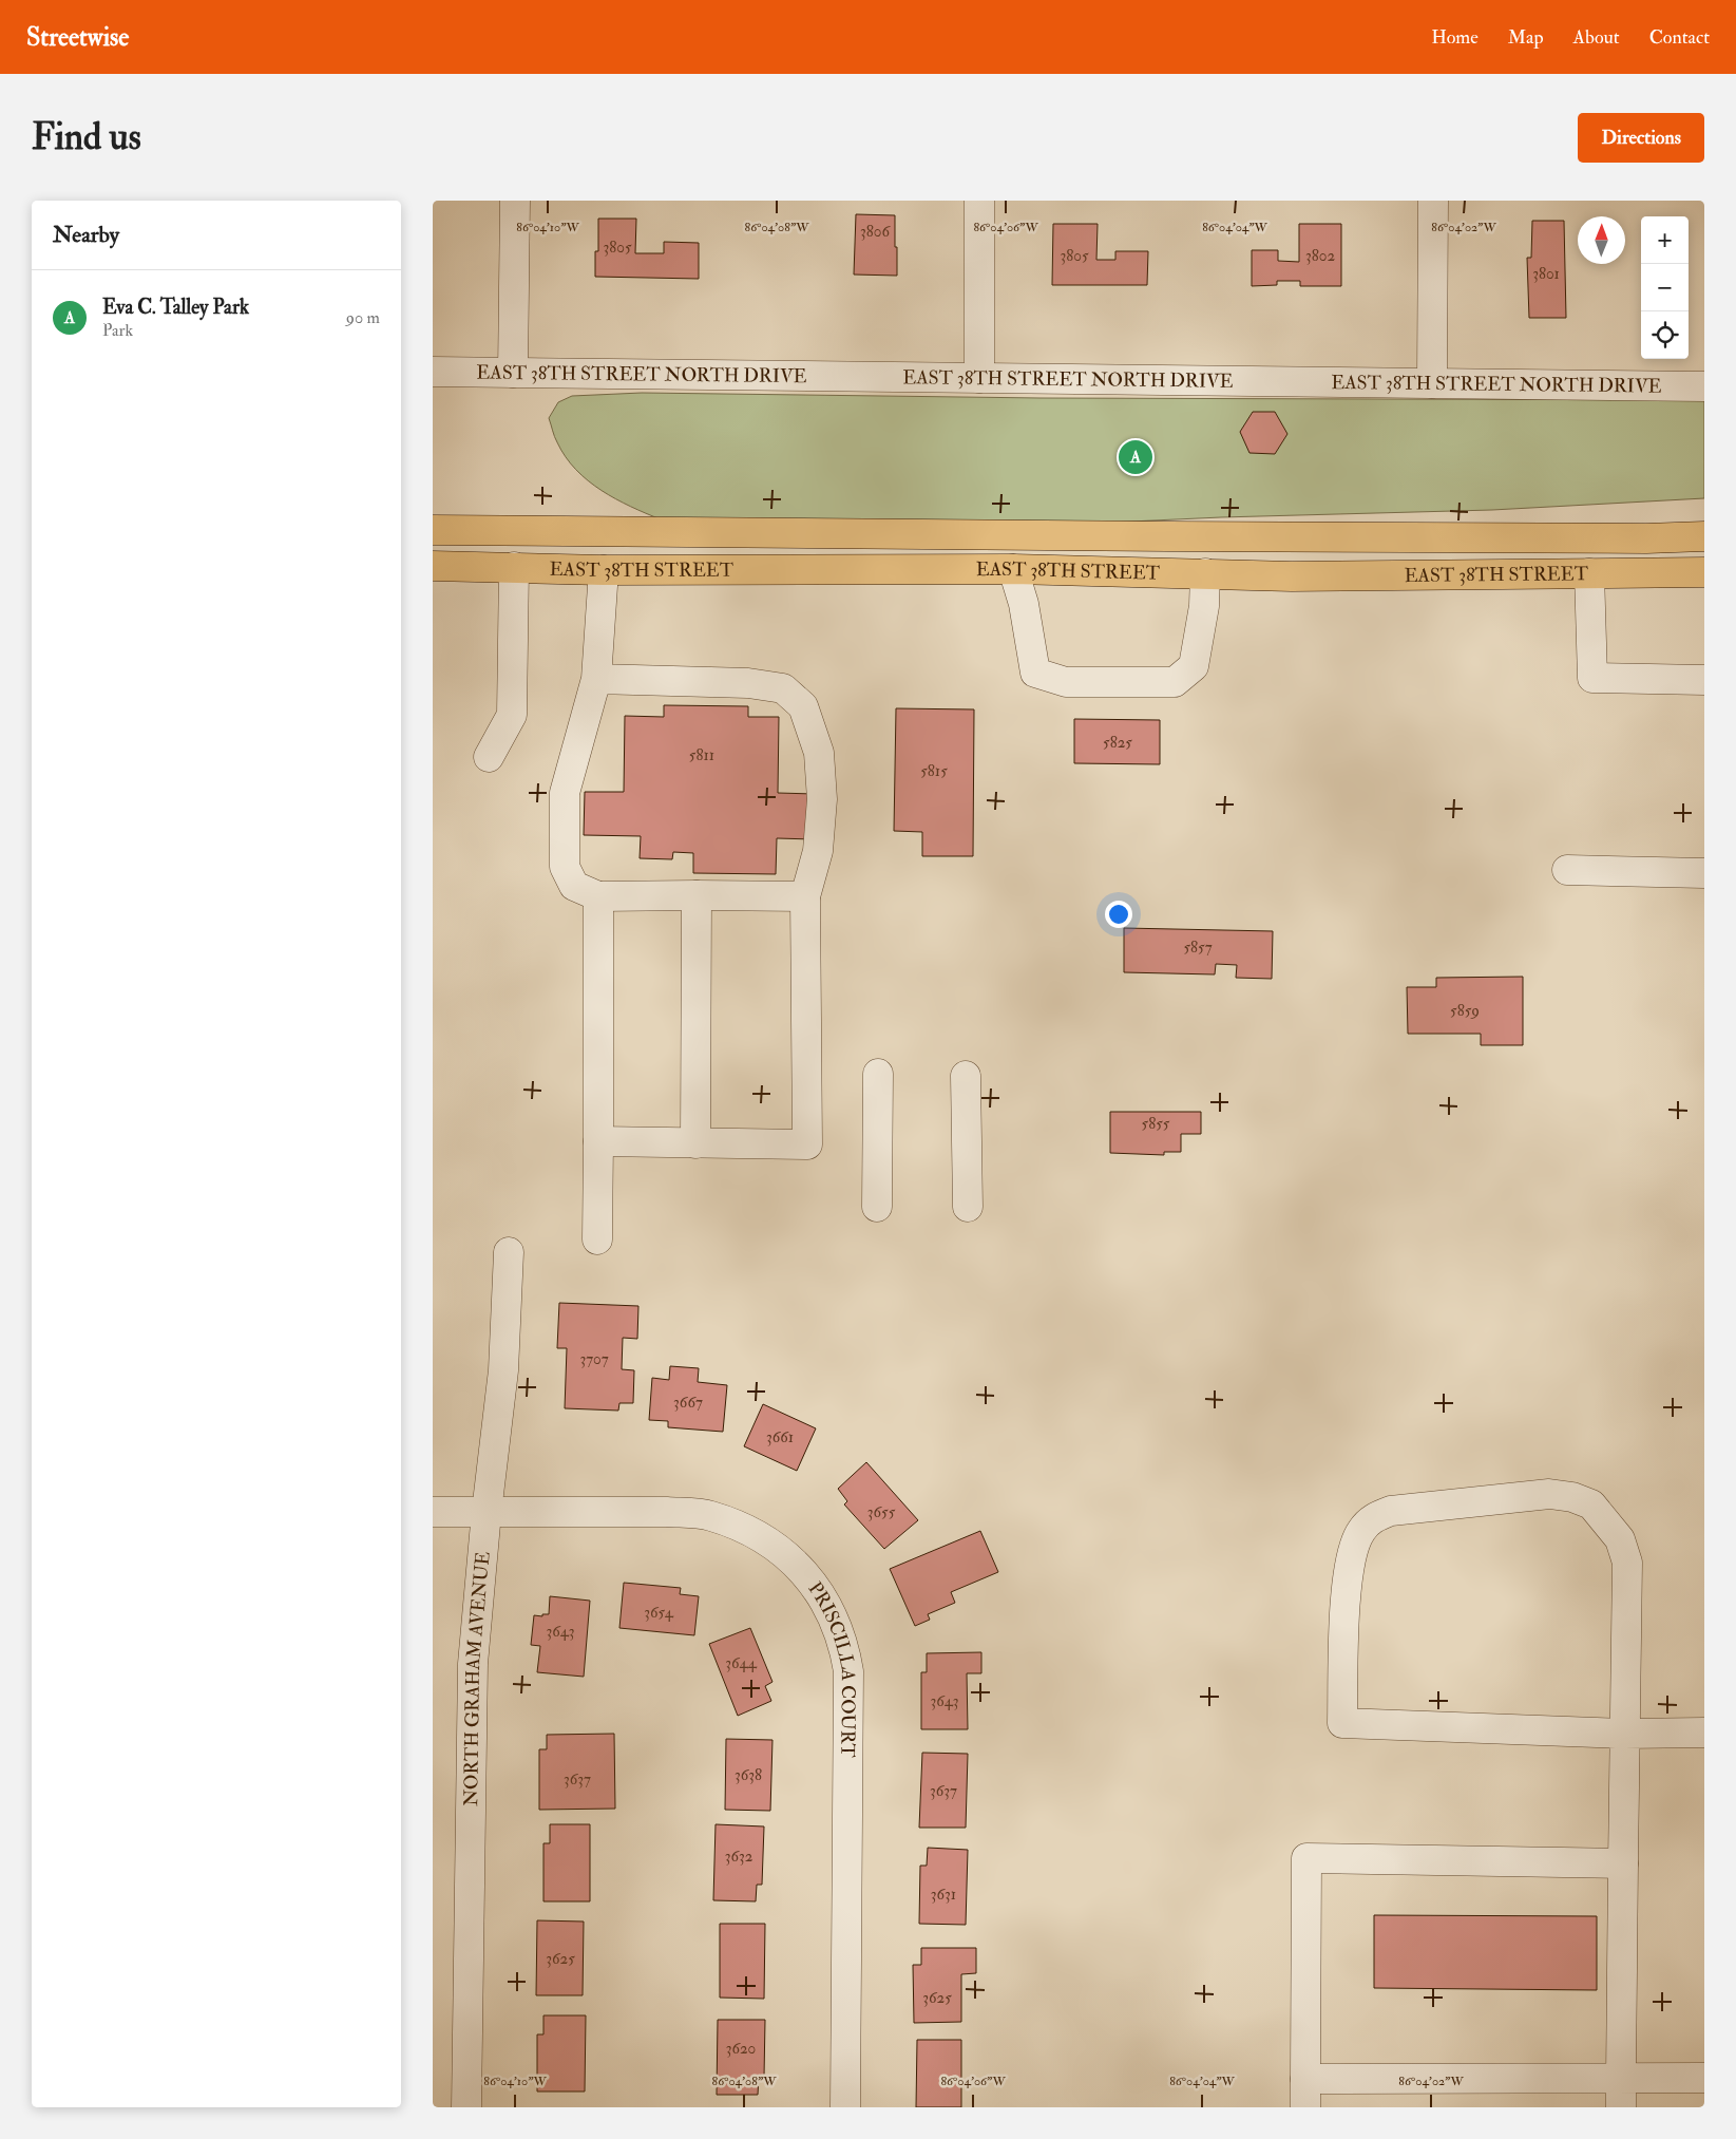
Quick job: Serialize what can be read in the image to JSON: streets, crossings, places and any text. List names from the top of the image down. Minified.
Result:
{"streets":{"main road":["EAST 38TH STREET"],"street":["EAST 38TH STREET NORTH DRIVE","PRISCILLA COURT","NORTH GRAHAM AVENUE"]},"crossings":[["PRISCILLA COURT","NORTH GRAHAM AVENUE"]],"house_numbers":["3806","3805","3805","3802","3801","5825","5811","5815","5857","5859","5855","3707","3667","3661","3655","3654","3643","3644","3643","3638","3637","3637","3632","3631","3625","3625","3620"],"north":"top","page":{"header":"Streetwise","nav":["Home","Map","About","Contact"],"buttons":"Directions","title":"Find us","heading":"Nearby","map_buttons":["+","−"],"list":[{"mark":"A","name":"Eva C. Talley Park","note":"Park","value":"90 m"}],"pins":"A"},"coordinates":["86°04'10\"W","86°04'08\"W","86°04'06\"W","86°04'04\"W","86°04'02\"W"]}
